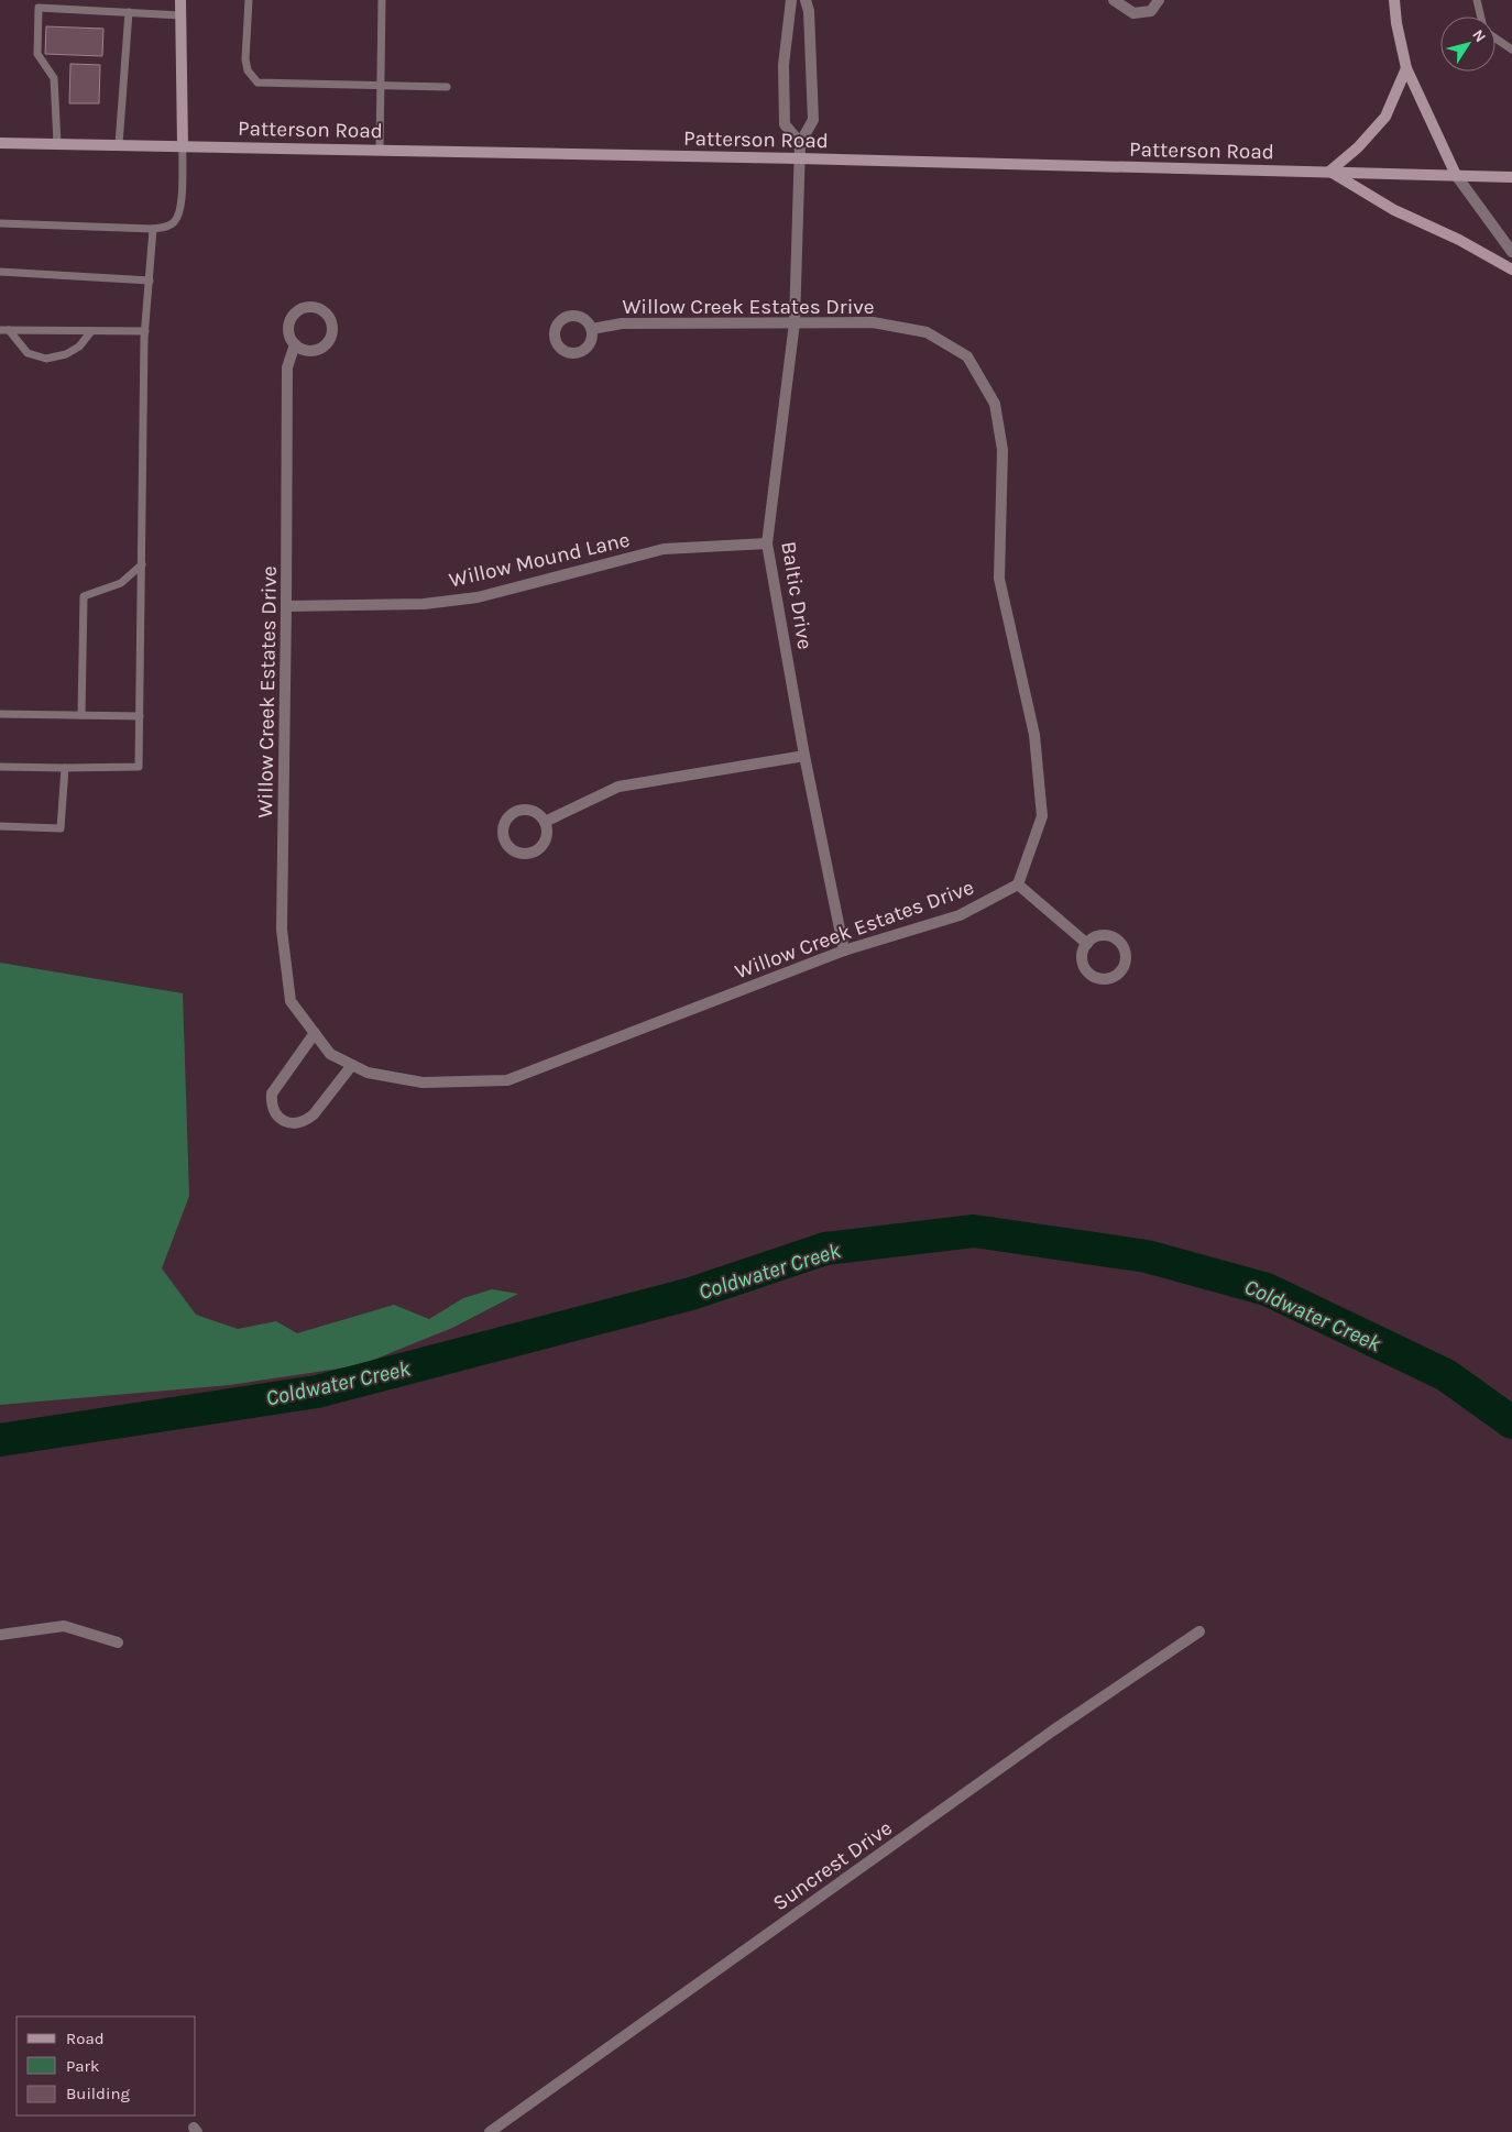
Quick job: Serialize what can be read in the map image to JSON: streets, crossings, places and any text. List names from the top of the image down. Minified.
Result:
{"streets":{"main road":["Patterson Road"],"street":["Willow Creek Estates Drive","Willow Mound Lane","Baltic Drive","Suncrest Drive"]},"crossings":[["Patterson Road","Baltic Drive"],["Willow Creek Estates Drive","Willow Mound Lane"],["Willow Creek Estates Drive","Baltic Drive"],["Willow Mound Lane","Baltic Drive"]],"water":["Coldwater Creek"],"legend":["Road","Park","Building"],"north":"top right"}
